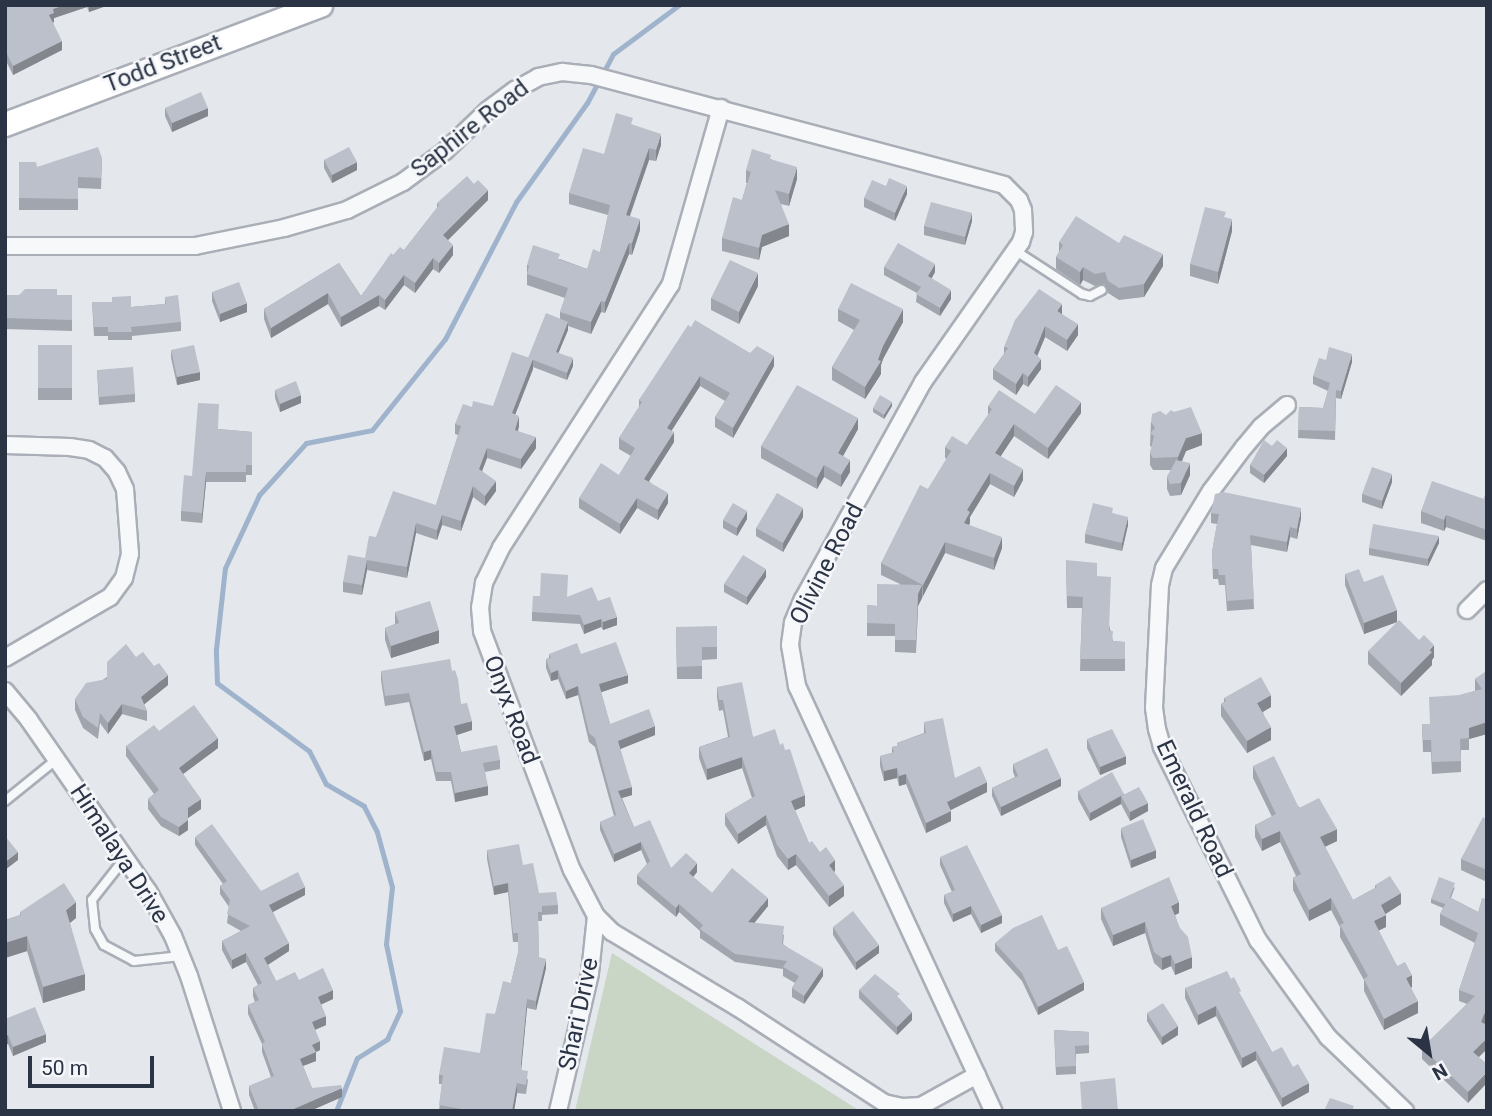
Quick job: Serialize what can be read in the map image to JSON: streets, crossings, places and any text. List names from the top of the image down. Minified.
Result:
{"streets":{"street":["Todd Street","Saphire Road","Olivine Road","Onyx Road","Emerald Road","Himalaya Drive","Shari Drive"]},"crossings":[["Saphire Road","Olivine Road"],["Saphire Road","Onyx Road"],["Olivine Road","Onyx Road"],["Onyx Road","Shari Drive"]],"scale_bar":"50 m","north":"bottom right"}
